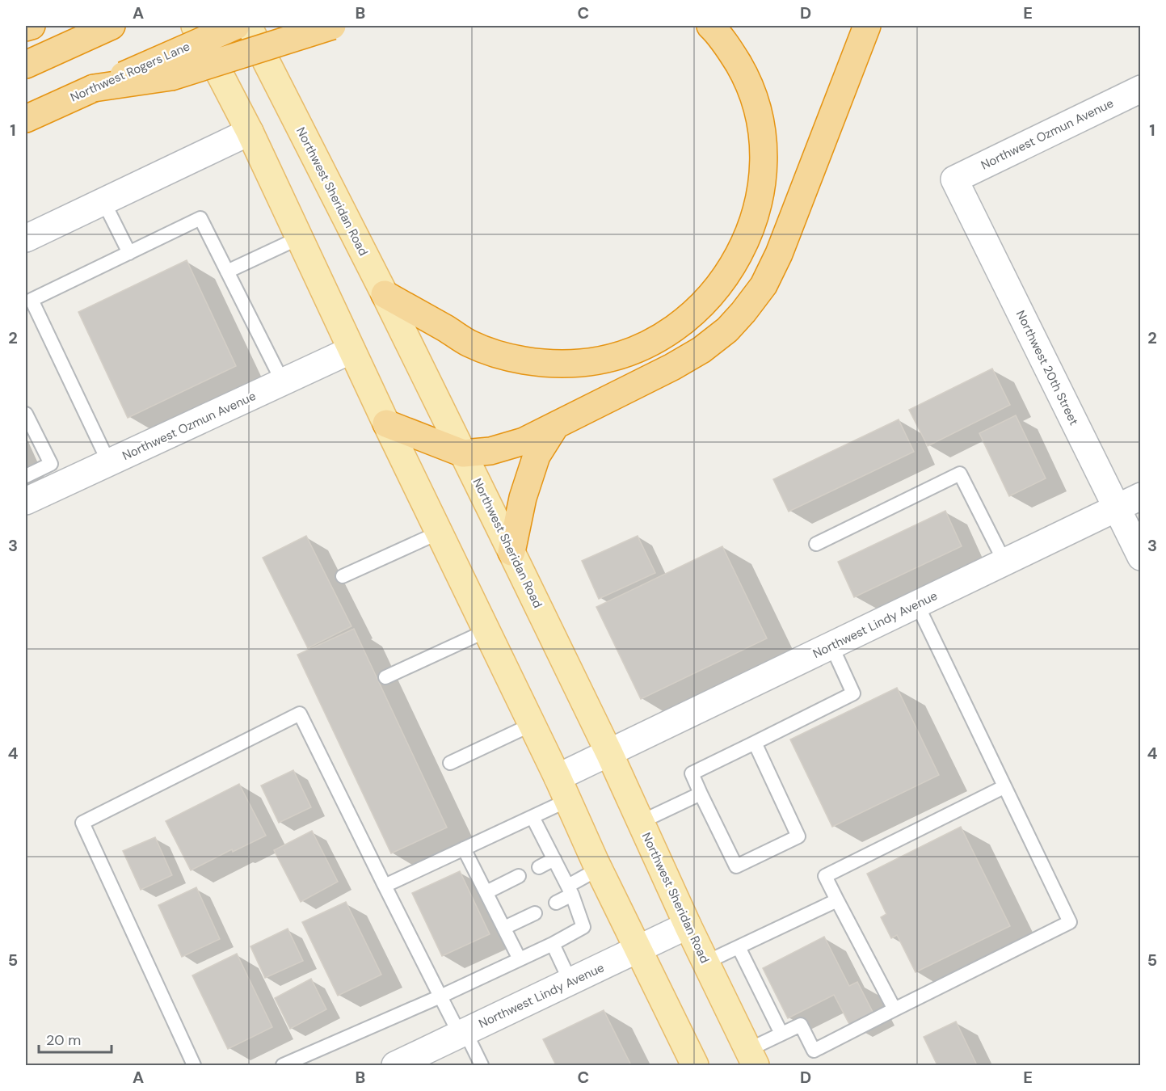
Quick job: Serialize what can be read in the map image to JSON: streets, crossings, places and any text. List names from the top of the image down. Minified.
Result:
{"streets":{"highway":["Northwest Rogers Lane"],"main road":["Northwest Sheridan Road"],"street":["Northwest Ozmun Avenue","Northwest 20th Street","Northwest Lindy Avenue"]},"crossings":[["Northwest Ozmun Avenue","Northwest 20th Street"],["Northwest Sheridan Road","Northwest Lindy Avenue"],["Northwest 20th Street","Northwest Lindy Avenue"]],"scale_bar":"20 m","grid":{"columns":["A","B","C","D","E"],"rows":["1","2","3","4","5"]}}
